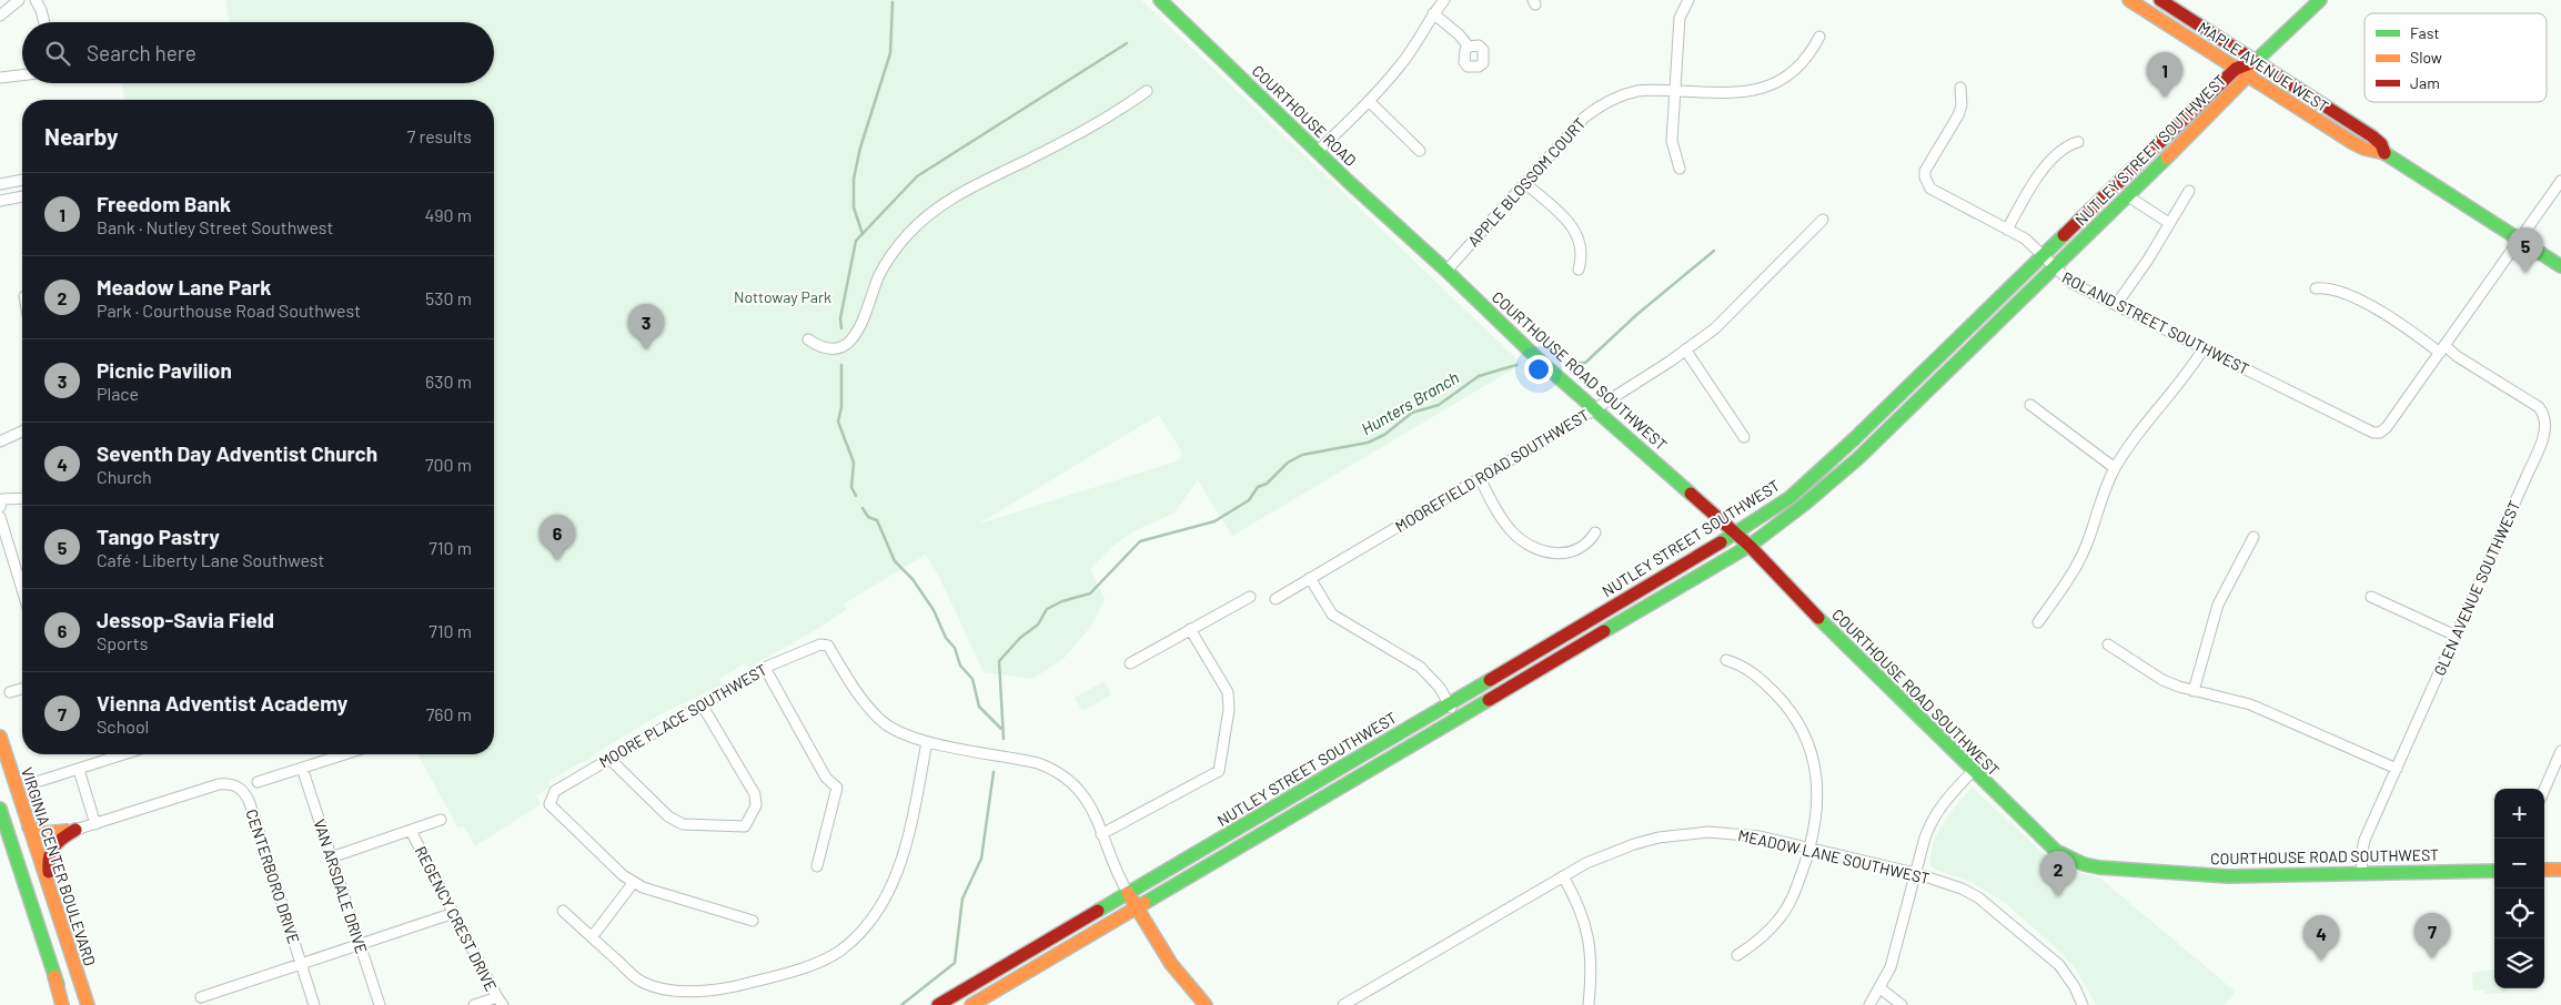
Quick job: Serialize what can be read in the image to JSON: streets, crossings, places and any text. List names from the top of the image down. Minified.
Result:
{"streets":{"main road":["MAPLE AVENUE WEST","COURTHOUSE ROAD","NUTLEY STREET SOUTHWEST","COURTHOUSE ROAD SOUTHWEST","VIRGINIA CENTER BOULEVARD"],"street":["APPLE BLOSSOM COURT","ROLAND STREET SOUTHWEST","MOOREFIELD ROAD SOUTHWEST","GLEN AVENUE SOUTHWEST","MOORE PLACE SOUTHWEST","MEADOW LANE SOUTHWEST","CENTERBORO DRIVE","VAN ARSDALE DRIVE","REGENCY CREST DRIVE"]},"crossings":[["MAPLE AVENUE WEST","NUTLEY STREET SOUTHWEST"],["COURTHOUSE ROAD","COURTHOUSE ROAD SOUTHWEST"],["NUTLEY STREET SOUTHWEST","ROLAND STREET SOUTHWEST"],["NUTLEY STREET SOUTHWEST","COURTHOUSE ROAD SOUTHWEST"],["APPLE BLOSSOM COURT","COURTHOUSE ROAD SOUTHWEST"],["ROLAND STREET SOUTHWEST","GLEN AVENUE SOUTHWEST"],["COURTHOUSE ROAD SOUTHWEST","MOOREFIELD ROAD SOUTHWEST"],["COURTHOUSE ROAD SOUTHWEST","GLEN AVENUE SOUTHWEST"]],"water":["Hunters Branch"],"parks":["Nottoway Park"],"legend":["Fast","Slow","Jam"],"page":{"search":"Search here","pins":["1","5","3","6","2","7","4"],"heading":["Nearby","7 results"],"list":[{"mark":"1","name":"Freedom Bank","note":"Bank · Nutley Street Southwest","value":"490 m"},{"mark":"2","name":"Meadow Lane Park","note":"Park · Courthouse Road Southwest","value":"530 m"},{"mark":"3","name":"Picnic Pavilion","note":"Place","value":"630 m"},{"mark":"4","name":"Seventh Day Adventist Church","note":"Church","value":"700 m"},{"mark":"5","name":"Tango Pastry","note":"Café · Liberty Lane Southwest","value":"710 m"},{"mark":"6","name":"Jessop-Savia Field","note":"Sports","value":"710 m"},{"mark":"7","name":"Vienna Adventist Academy","note":"School","value":"760 m"}],"map_buttons":["+","−"]}}
